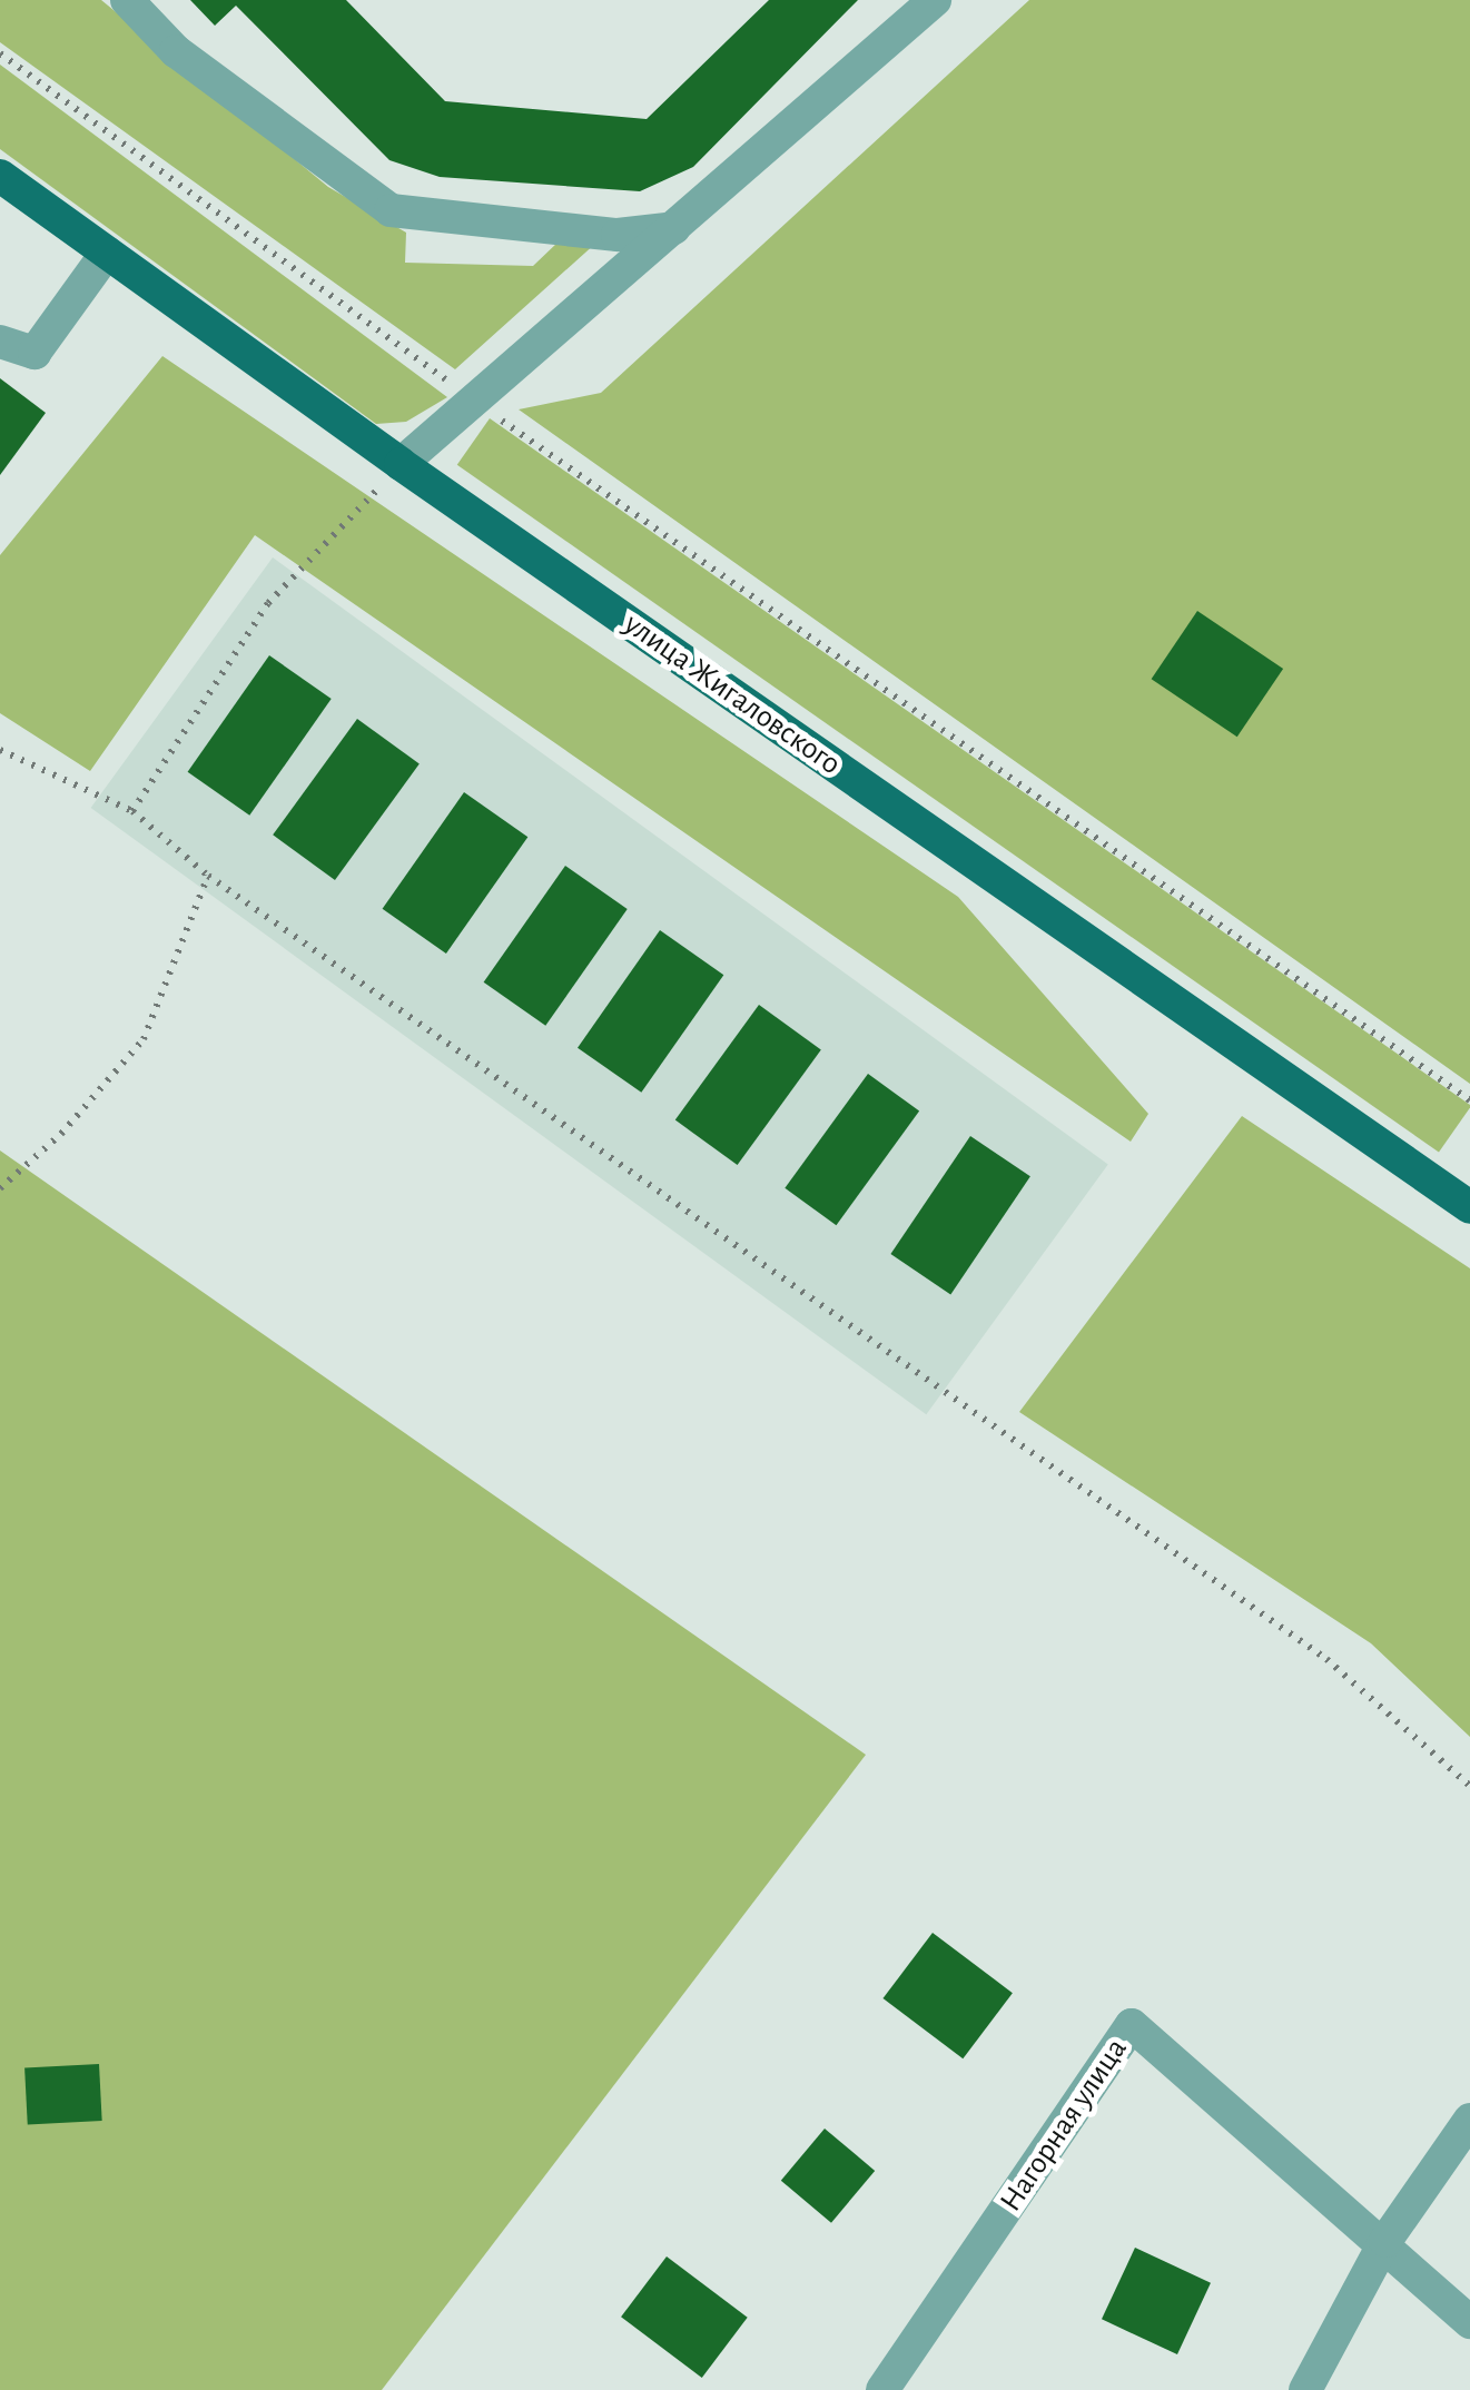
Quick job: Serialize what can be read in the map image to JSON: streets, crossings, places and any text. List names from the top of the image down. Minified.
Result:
{"streets":{"main road":["улица Жигаловского"],"street":["Нагорная улица"]}}
